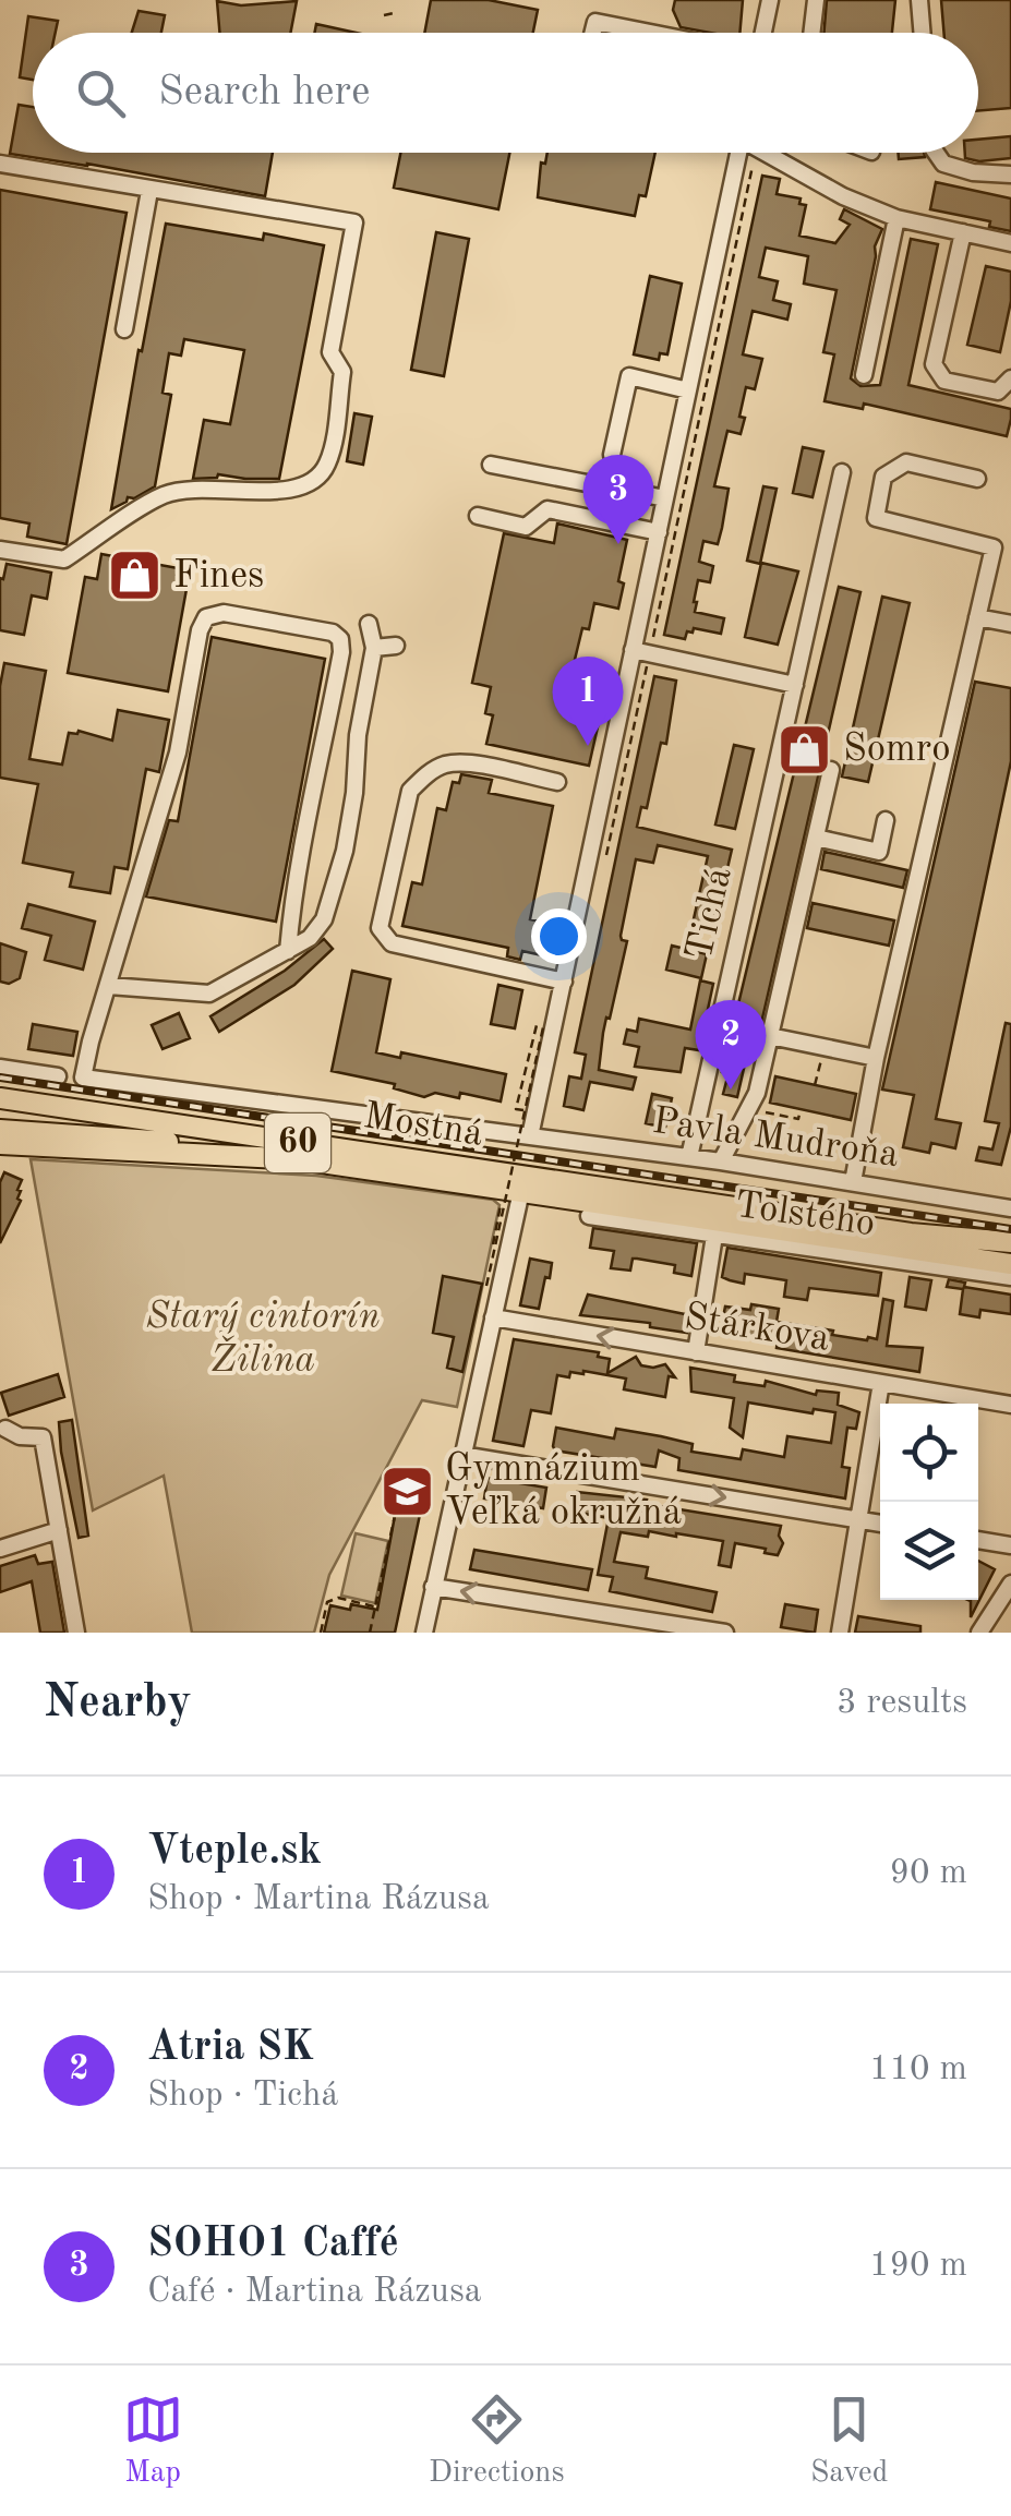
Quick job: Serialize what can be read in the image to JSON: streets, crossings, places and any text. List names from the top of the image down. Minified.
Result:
{"streets":{"main road":["Mostná","60"],"street":["Tichá","Pavla Mudroňa","Tolstého","Stárkova"]},"crossings":[["Tichá","Pavla Mudroňa"],["Mostná","60"]],"one_way":["Stárkova"],"parks":["Starý cintorín Žilina"],"places":{"shop":["Fines","Somro"],"school or university":["Gymnázium Veľká okružná"]},"page":{"search":"Search here","pins":["3","1","2"],"heading":["Nearby","3 results"],"list":[{"mark":"1","name":"Vteple.sk","note":"Shop · Martina Rázusa","value":"90 m"},{"mark":"2","name":"Atria SK","note":"Shop · Tichá","value":"110 m"},{"mark":"3","name":"SOHO1 Caffé","note":"Café · Martina Rázusa","value":"190 m"}],"nav":["Map","Directions","Saved"]}}
